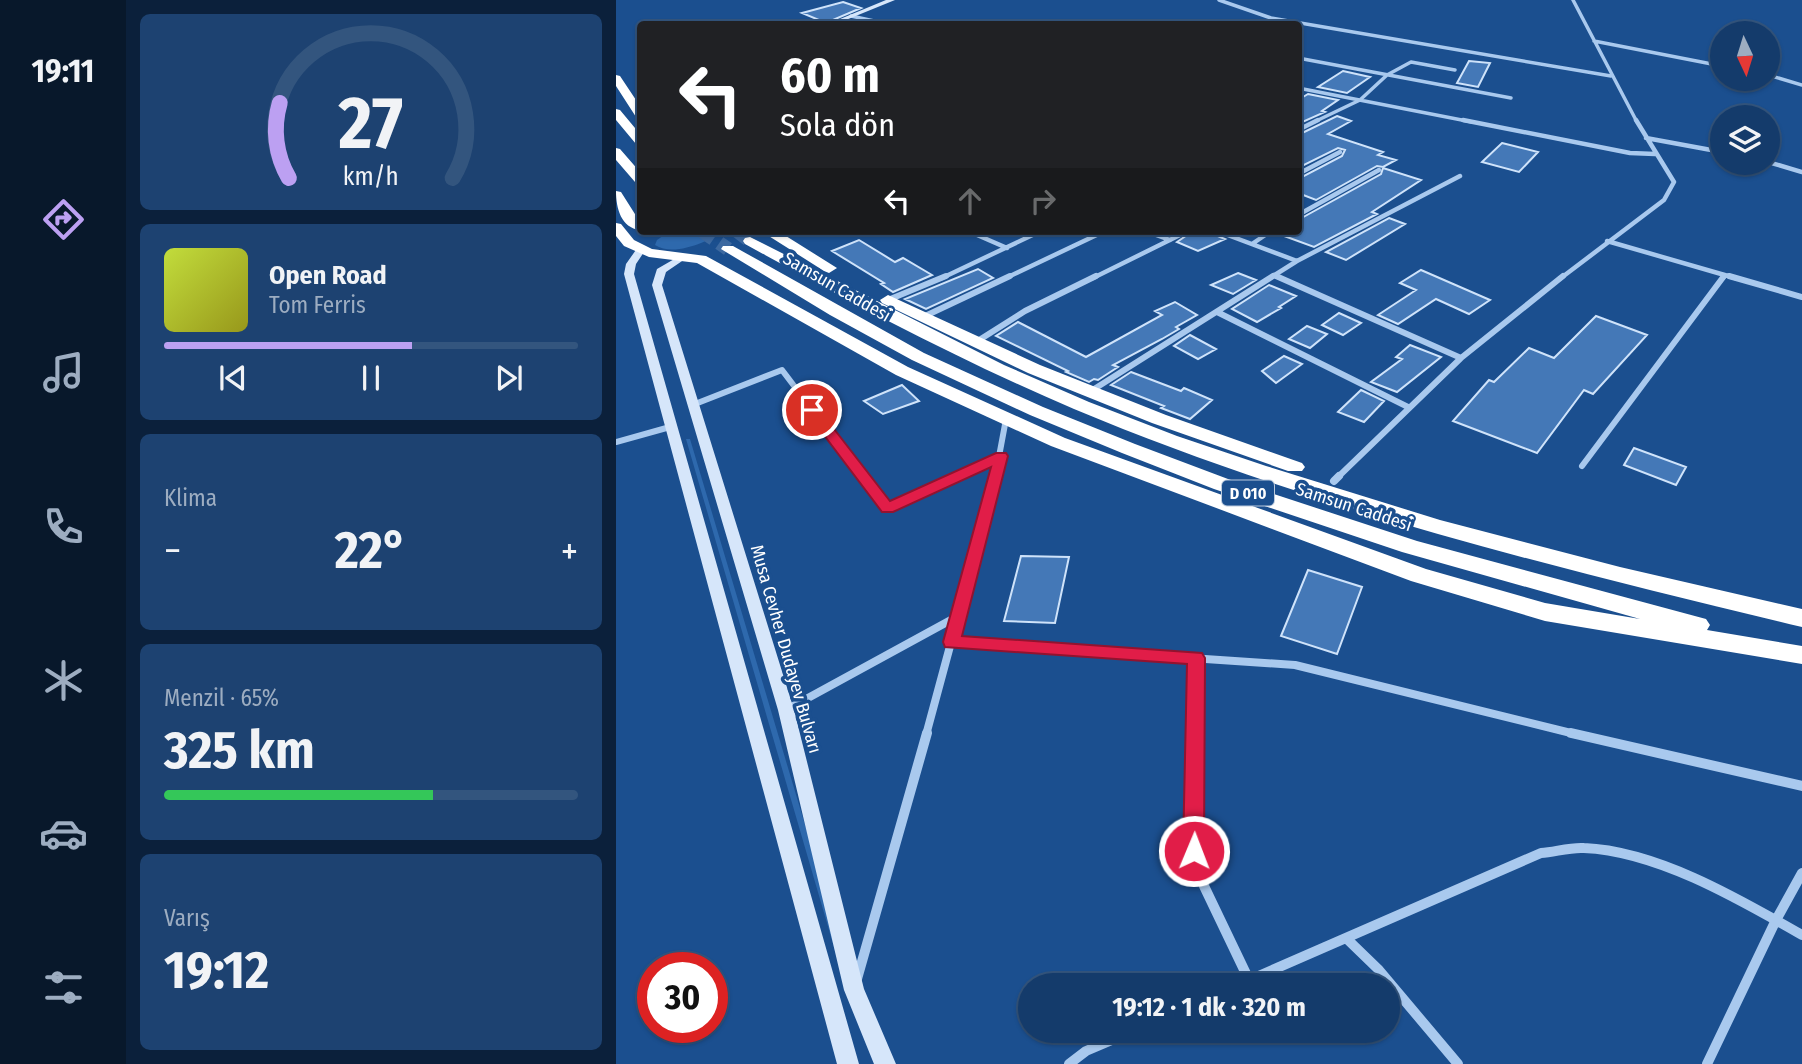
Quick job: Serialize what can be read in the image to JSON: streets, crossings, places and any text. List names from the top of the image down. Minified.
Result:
{"streets":{"highway":["Samsun Caddesi","D 010"],"main road":["Musa Cevher Dudayev Bulvarı"]},"north":"bottom","page":{"tabs":"19:11","turn":["60 m","Sola dön"],"song":["Open Road","Tom Ferris"],"tile":["Klima",["Menzil · 65%","325 km"],["Varış","19:12"]],"heat":["−","22°","+"],"limit":"30","trip":"19:12 · 1 dk · 320 m","gauge":["27","km/h"]}}
